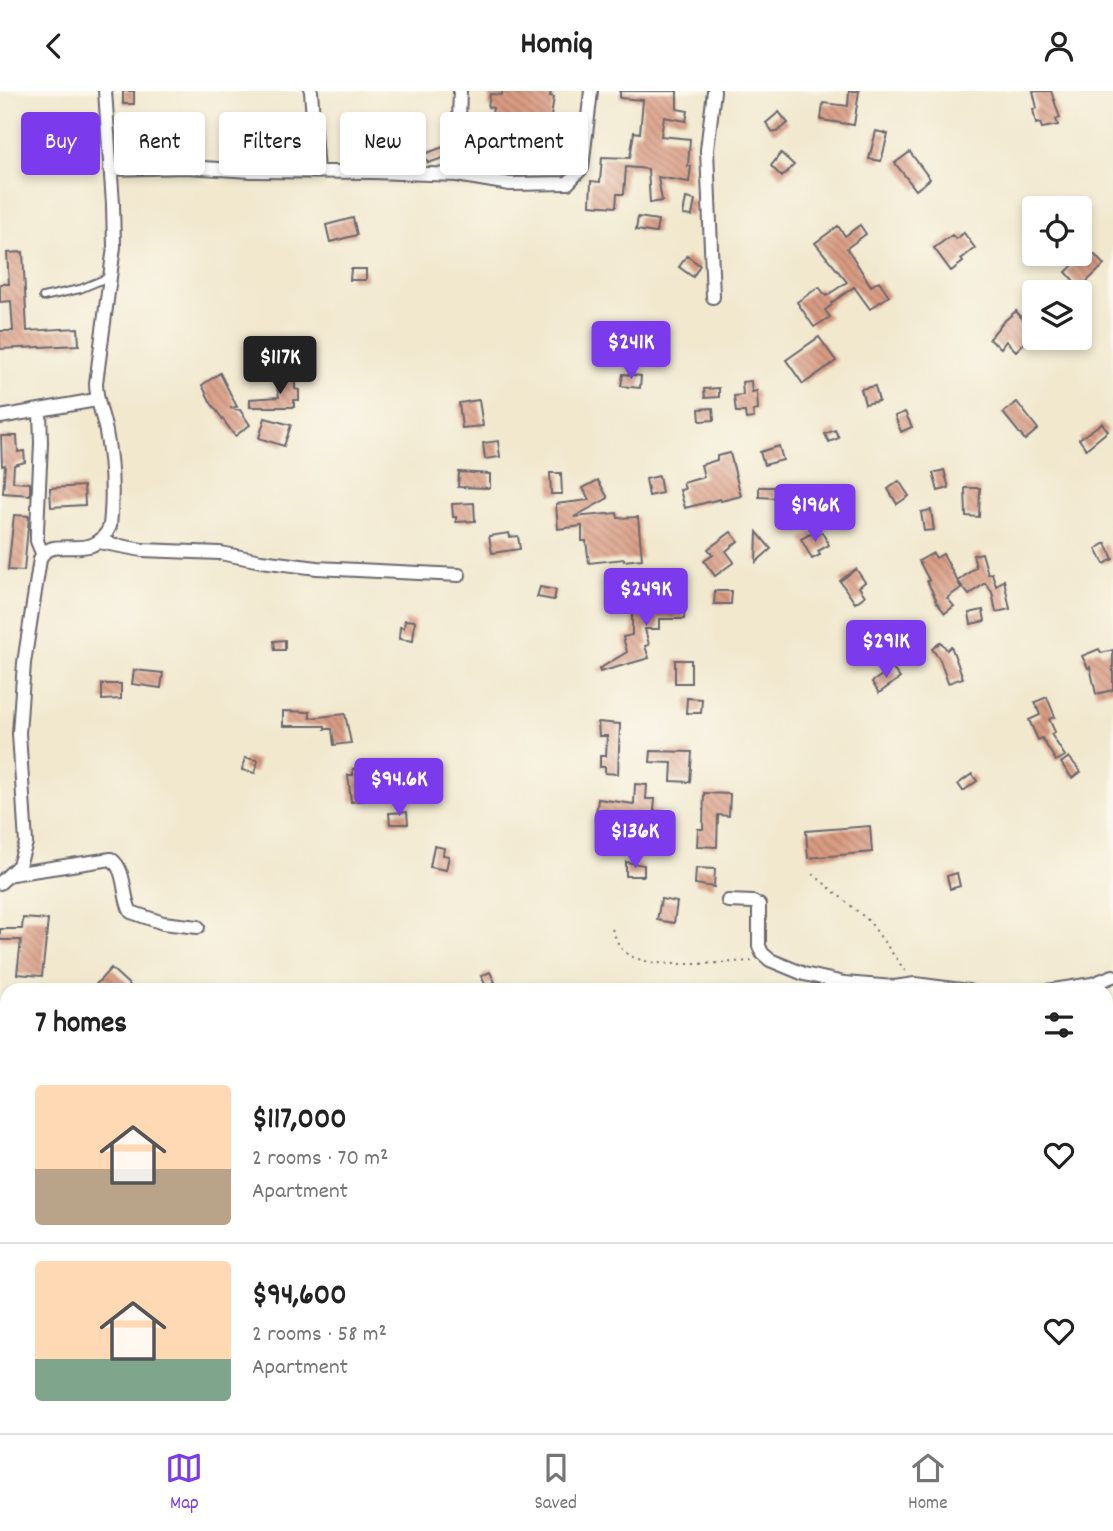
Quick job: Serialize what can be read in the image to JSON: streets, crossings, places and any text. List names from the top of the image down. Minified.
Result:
{"page":{"header":"Homiq","chip":["Buy","Rent","Filters","New","Apartment"],"price":["$241K","$117K","$196K","$249K","$291K","$94.6K","$136K"],"heading":"7 homes","list":[{"name":"$117,000","note":"2 rooms · 70 m² · Apartment"},{"name":"$94,600","note":"2 rooms · 58 m² · Apartment"}],"tabs":["Map","Saved","Home"]}}
